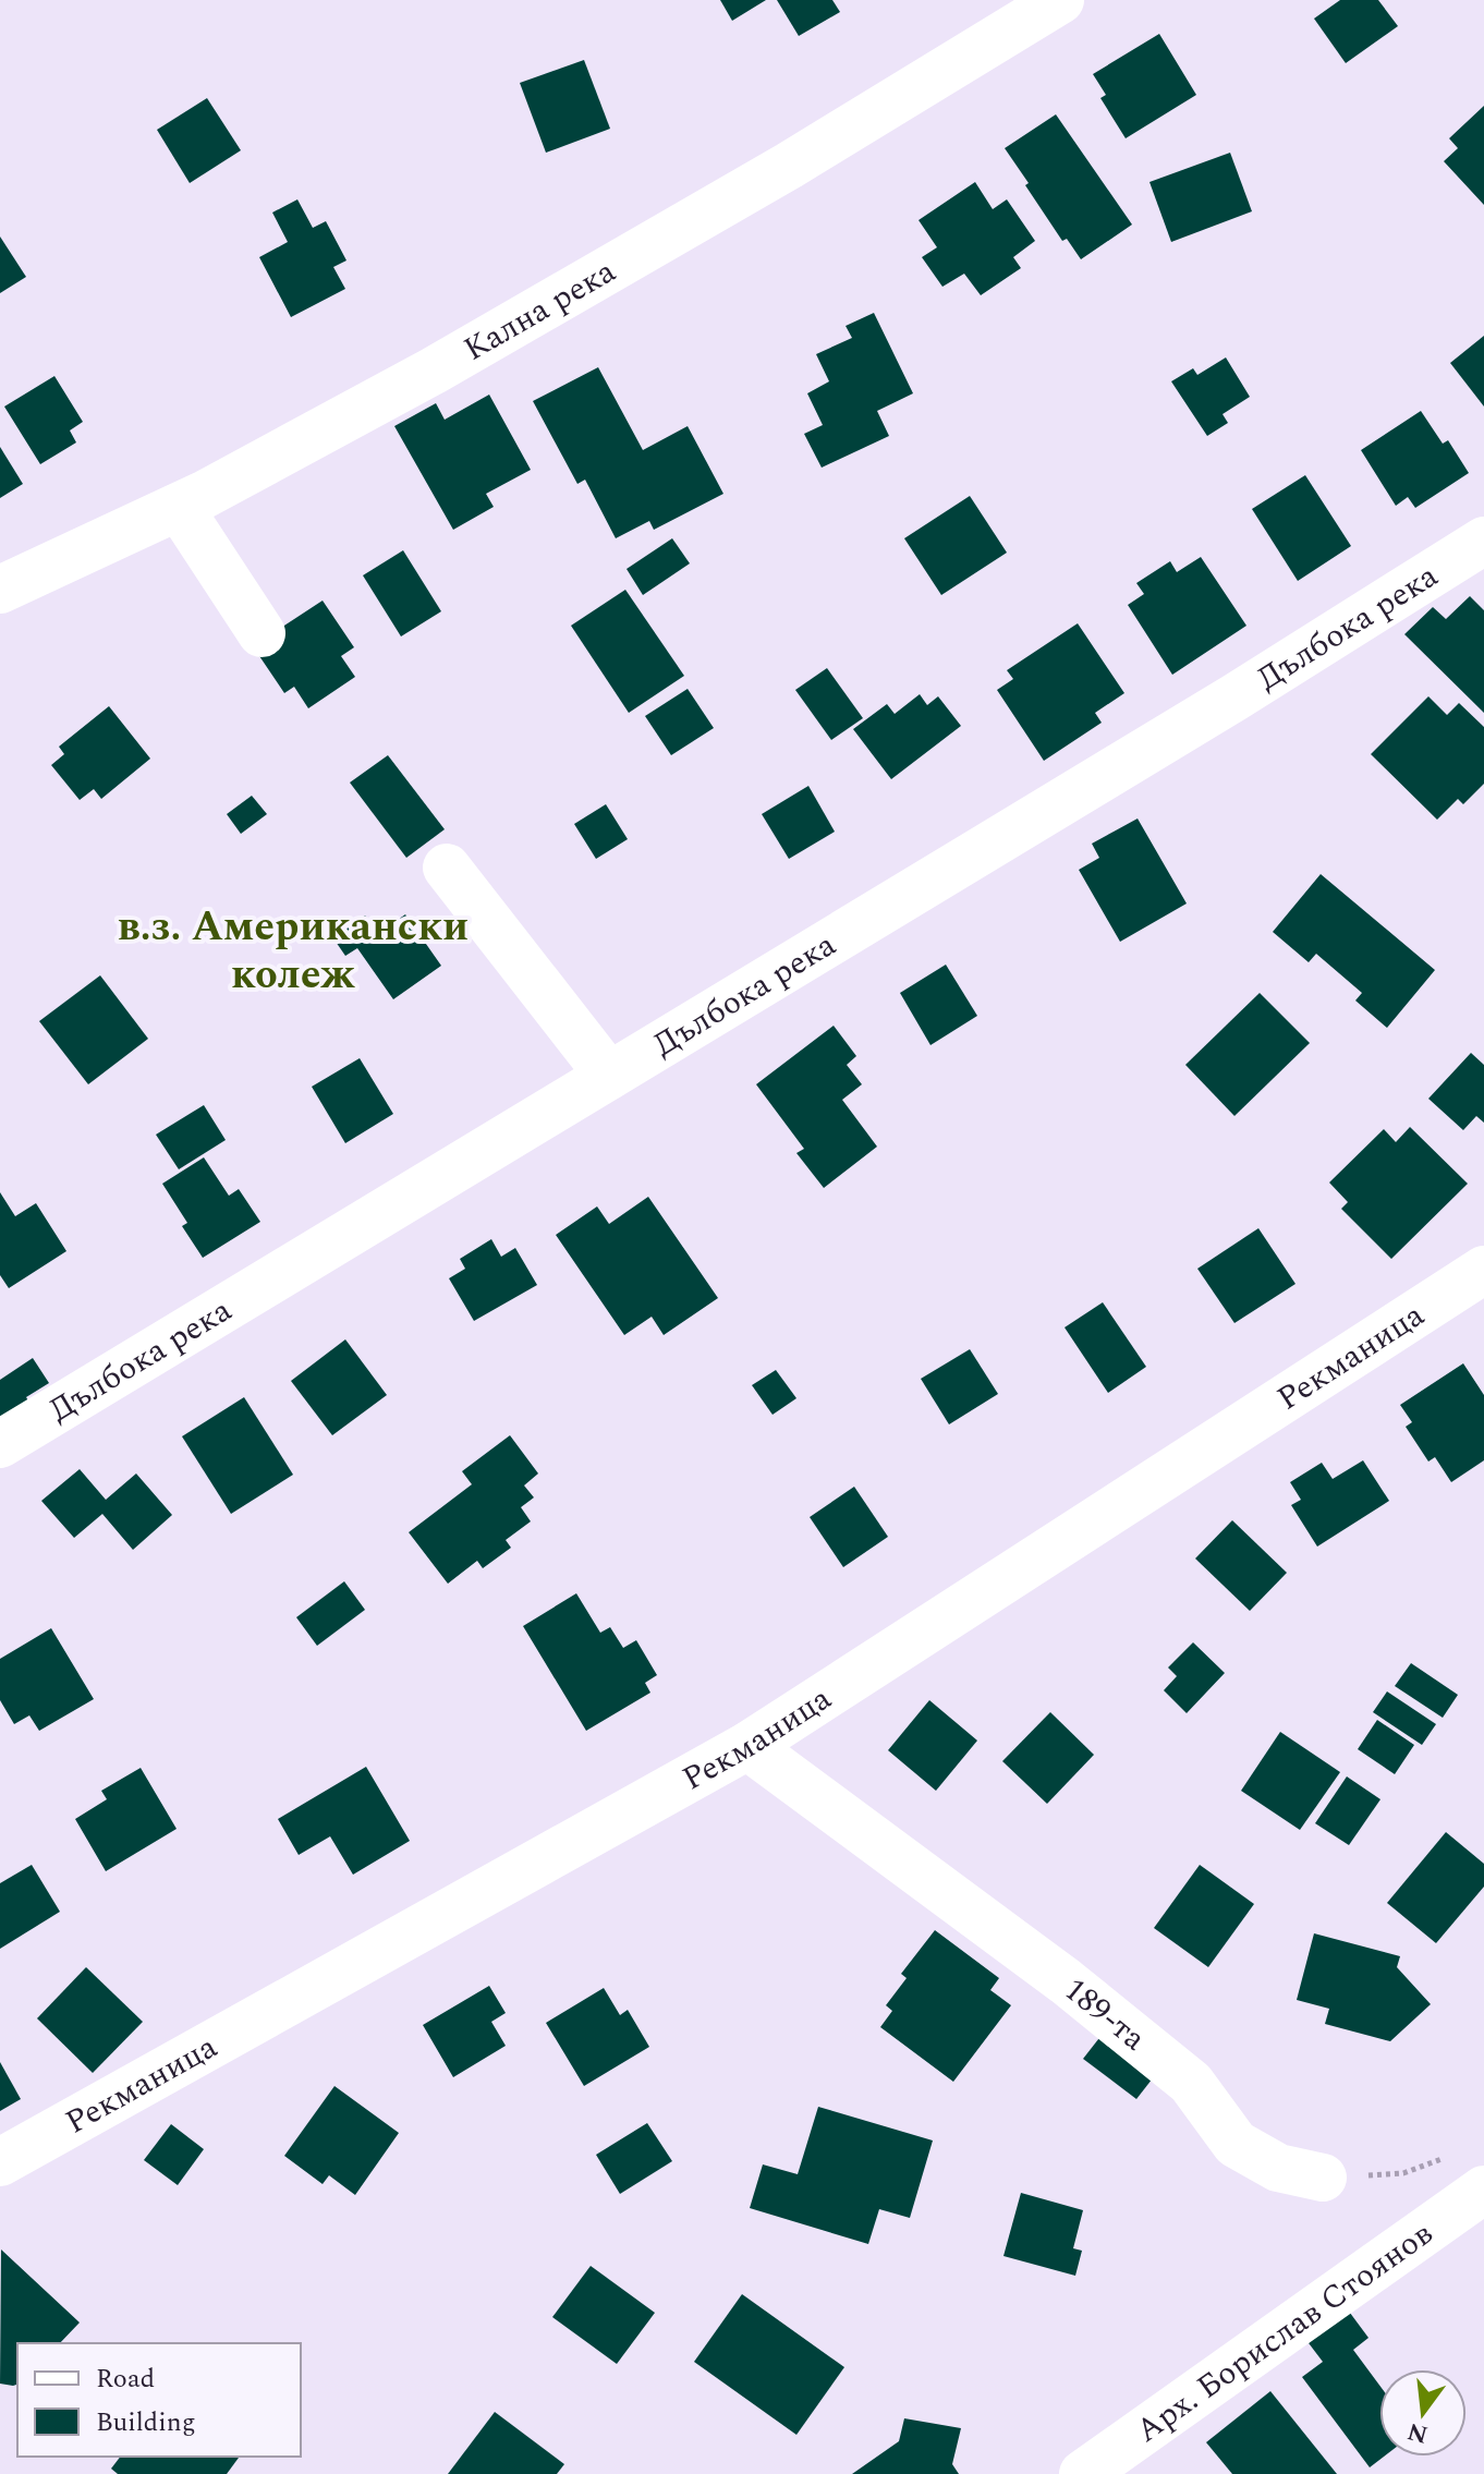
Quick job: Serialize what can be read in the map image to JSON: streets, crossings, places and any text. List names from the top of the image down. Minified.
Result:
{"streets":{"street":["Кална река","Дълбока река","Рекманица","189-та","Арх. Борислав Стоянов"]},"crossings":[["Рекманица","189-та"]],"districts":["в.з. Американски колеж"],"legend":["Road","Building"],"north":"bottom"}
